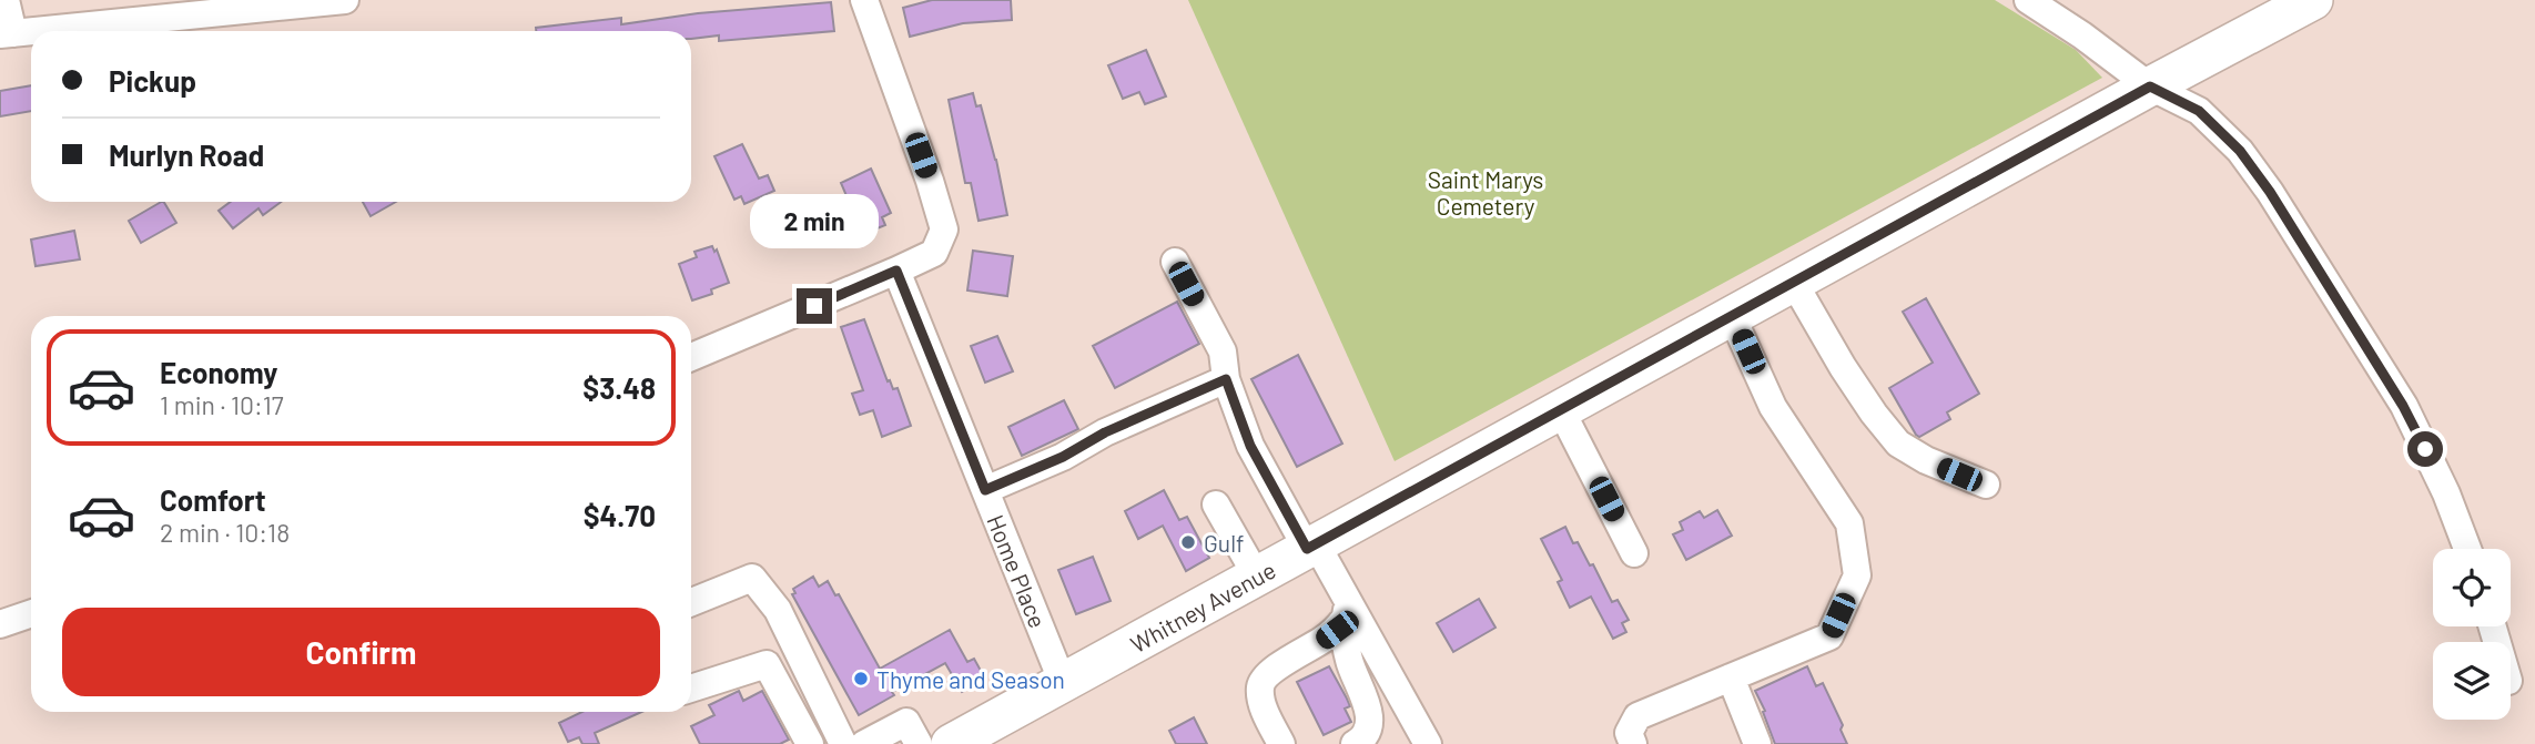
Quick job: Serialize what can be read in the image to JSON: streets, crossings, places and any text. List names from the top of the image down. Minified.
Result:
{"streets":{"highway":["Whitney Avenue"],"street":["Home Place"]},"crossings":[["Home Place","Whitney Avenue"]],"parks":["Saint Marys Cemetery"],"places":["Gulf","Thyme and Season"],"page":{"banner":["Pickup","Murlyn Road"],"bubble":"2 min","list":[{"name":"Economy","note":"1 min · 10:17","value":"$3.48"},{"name":"Comfort","note":"2 min · 10:18","value":"$4.70"}],"buttons":"Confirm"}}
